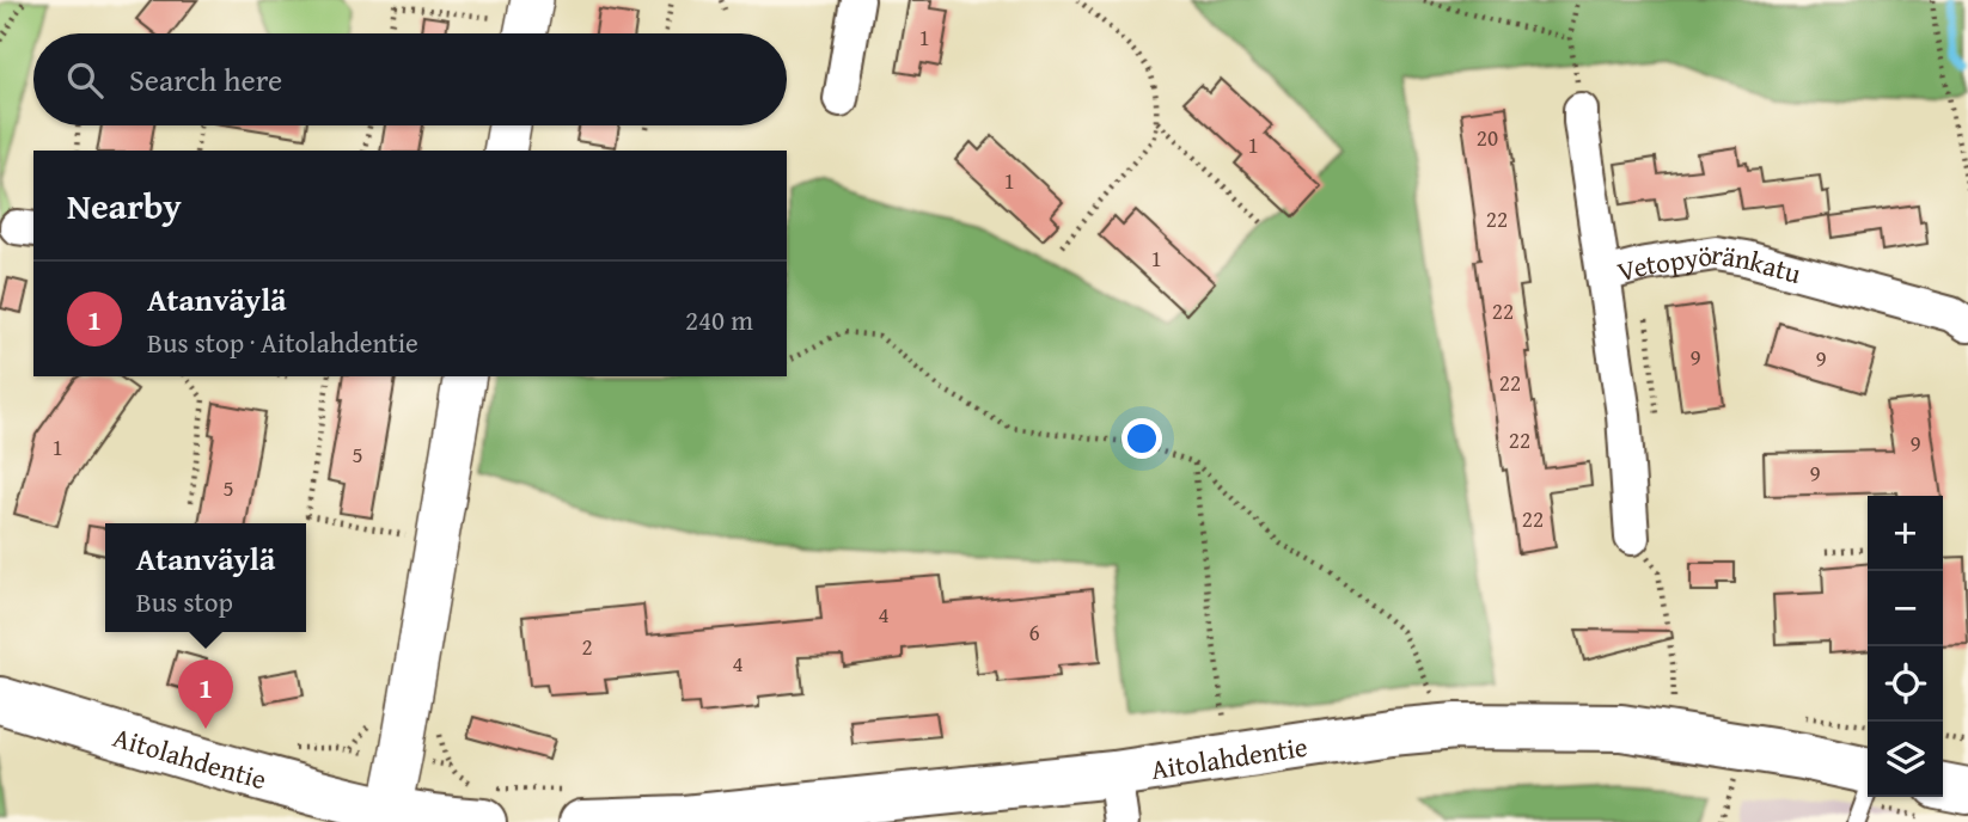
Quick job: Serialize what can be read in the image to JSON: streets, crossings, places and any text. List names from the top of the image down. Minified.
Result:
{"streets":{"main road":["Aitolahdentie"],"street":["Vetopyöränkatu"]},"house_numbers":["1","20","1","1","22","1","22","9","9","22","22","9","1","5","9","5","22","4","6","2","4"],"page":{"search":"Search here","heading":"Nearby","list":[{"mark":"1","name":"Atanväylä","note":"Bus stop · Aitolahdentie","value":"240 m"}],"map_buttons":["+","−"],"popup":["Atanväylä","Bus stop"],"pins":"1"}}
